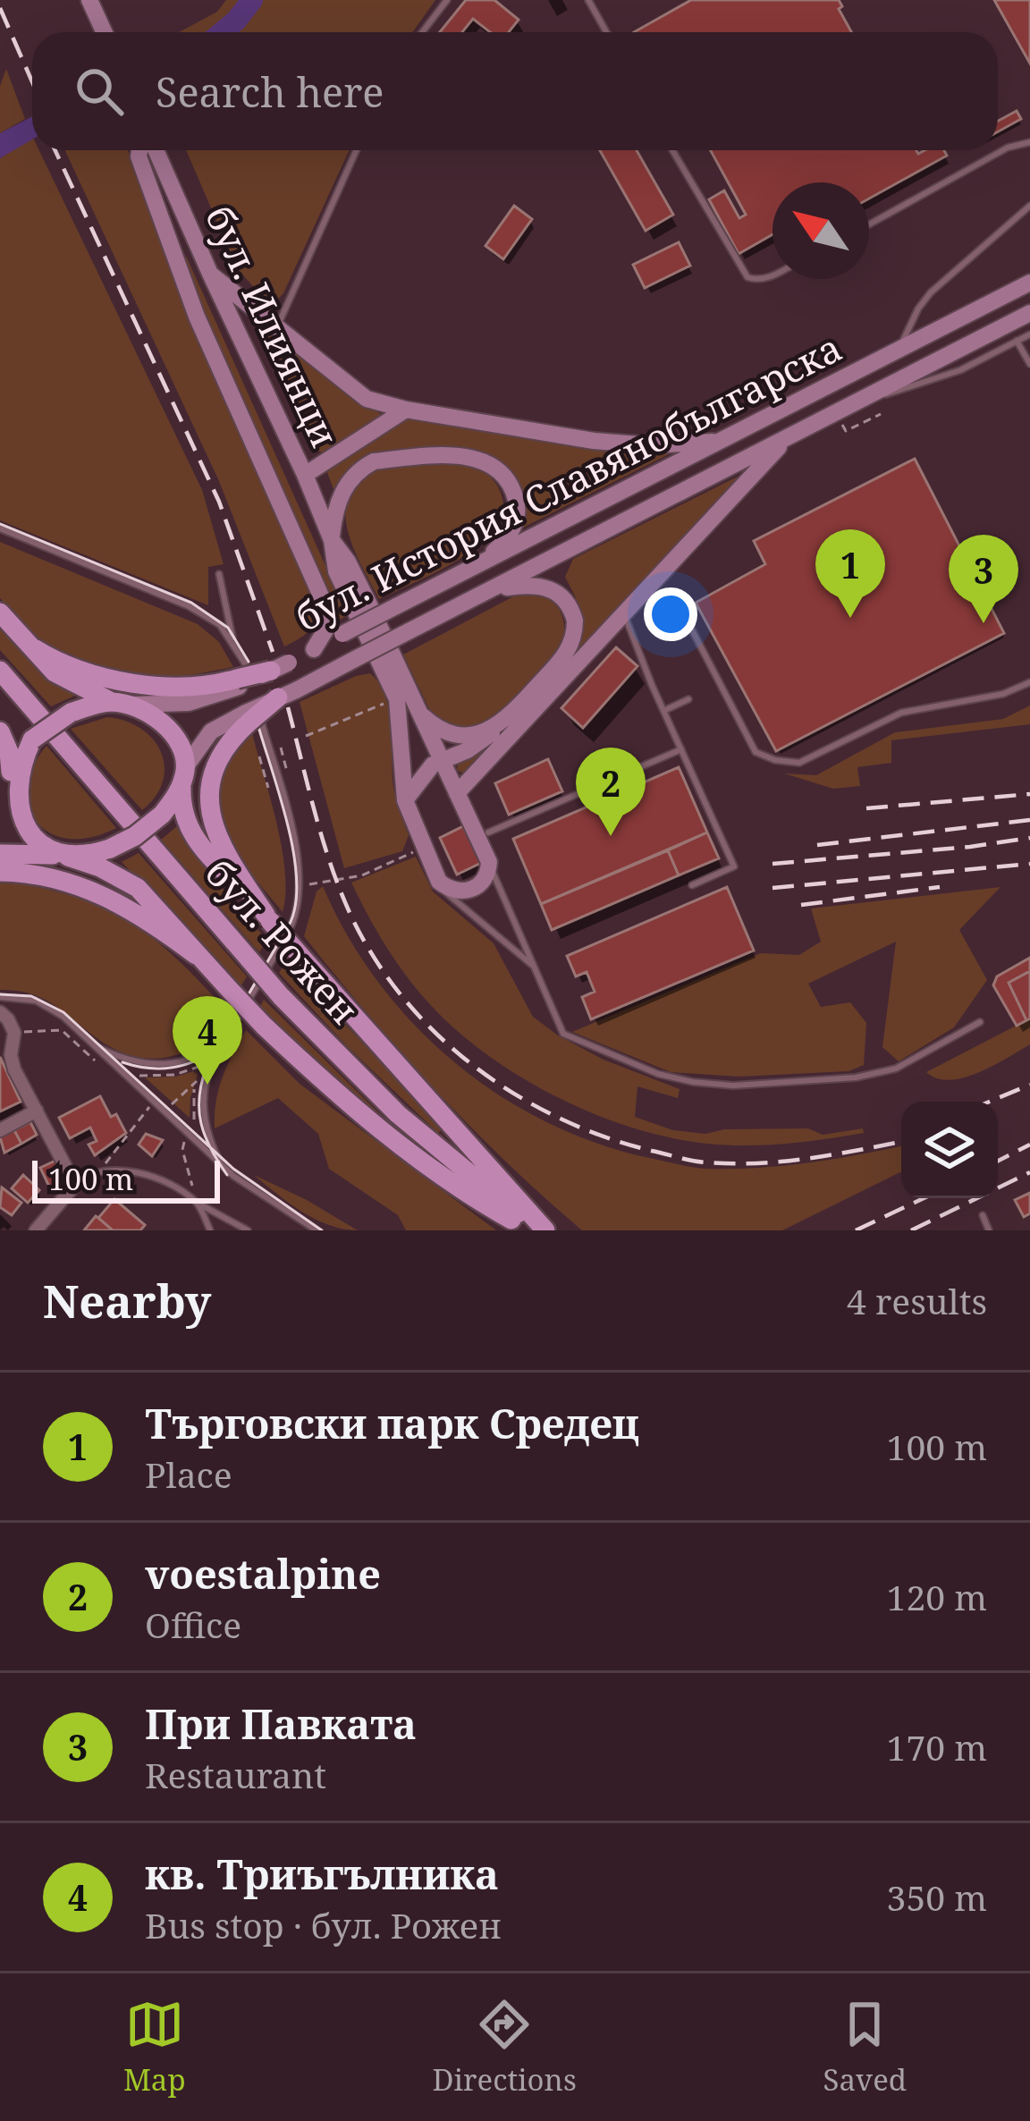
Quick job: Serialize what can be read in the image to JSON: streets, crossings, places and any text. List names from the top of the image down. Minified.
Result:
{"streets":{"main road":["бул. Илиянци","бул. История Славянобългарска","бул. Рожен"]},"scale_bar":"100 m","north":"top left","page":{"search":"Search here","pins":["1","3","2","4"],"scale":"100 m","heading":["Nearby","4 results"],"list":[{"mark":"1","name":"Търговски парк Средец","note":"Place","value":"100 m"},{"mark":"2","name":"voestalpine","note":"Office","value":"120 m"},{"mark":"3","name":"При Павката","note":"Restaurant","value":"170 m"},{"mark":"4","name":"кв. Триъгълника","note":"Bus stop · бул. Рожен","value":"350 m"}],"nav":["Map","Directions","Saved"]}}
